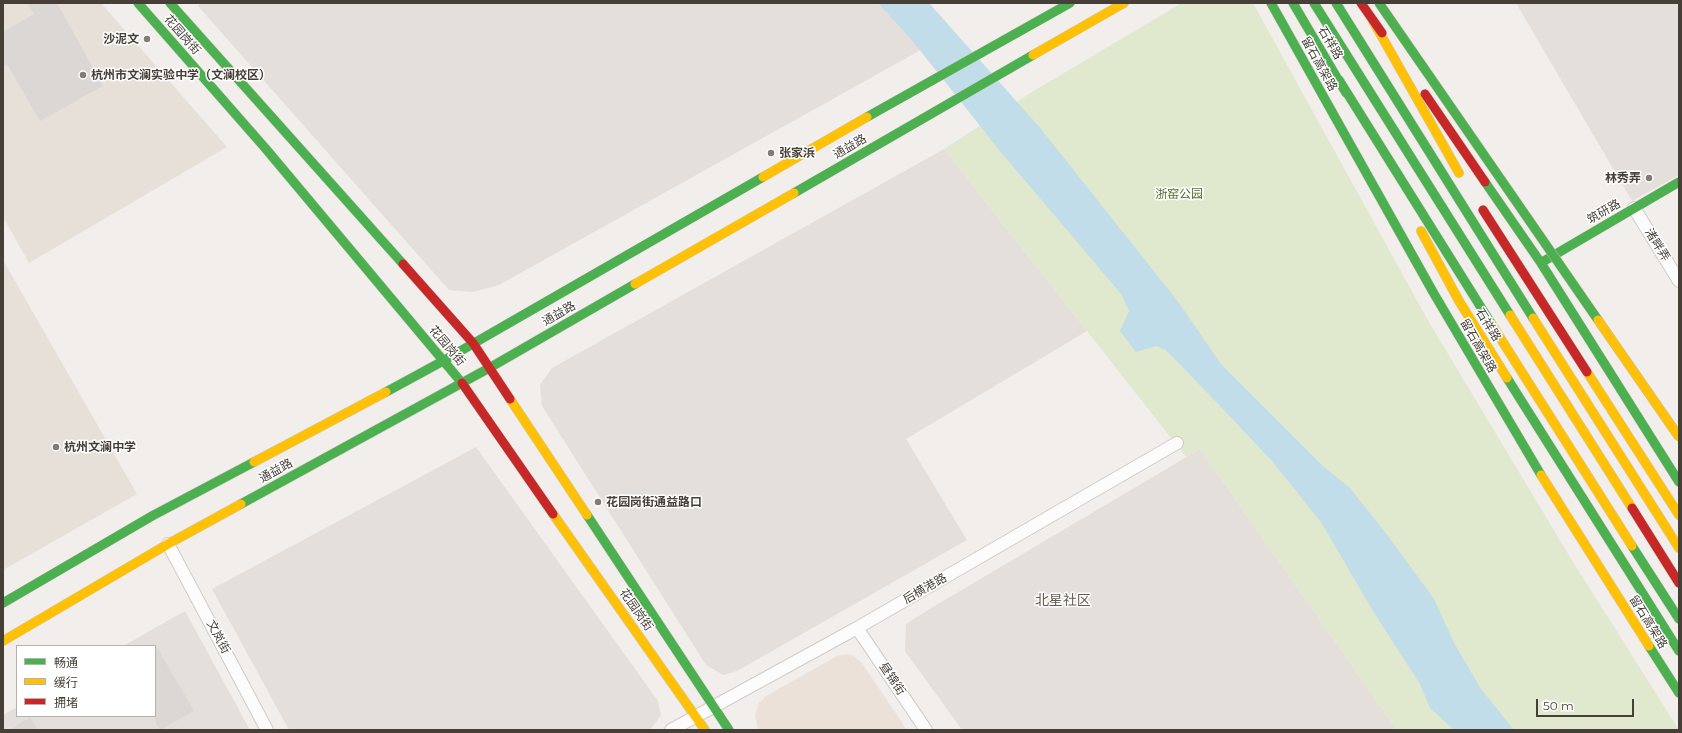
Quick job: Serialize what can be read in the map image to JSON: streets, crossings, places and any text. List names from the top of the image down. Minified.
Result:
{"streets":{"main road":["花园岗街","石祥路","留石高架路","通益路","筑研路"],"street":["渚畔弄","后横港路","文岚街","昼锦街"]},"crossings":[["花园岗街","通益路"],["花园岗街","后横港路"],["通益路","文岚街"],["筑研路","渚畔弄"],["后横港路","昼锦街"]],"districts":["北星社区"],"parks":["浙窑公园"],"places":["沙泥文","杭州市文澜实验中学（文澜校区）","张家浜","林秀弄","杭州文澜中学","花园岗街通益路口"],"legend":["畅通","缓行","拥堵"],"scale_bar":"50 m"}
